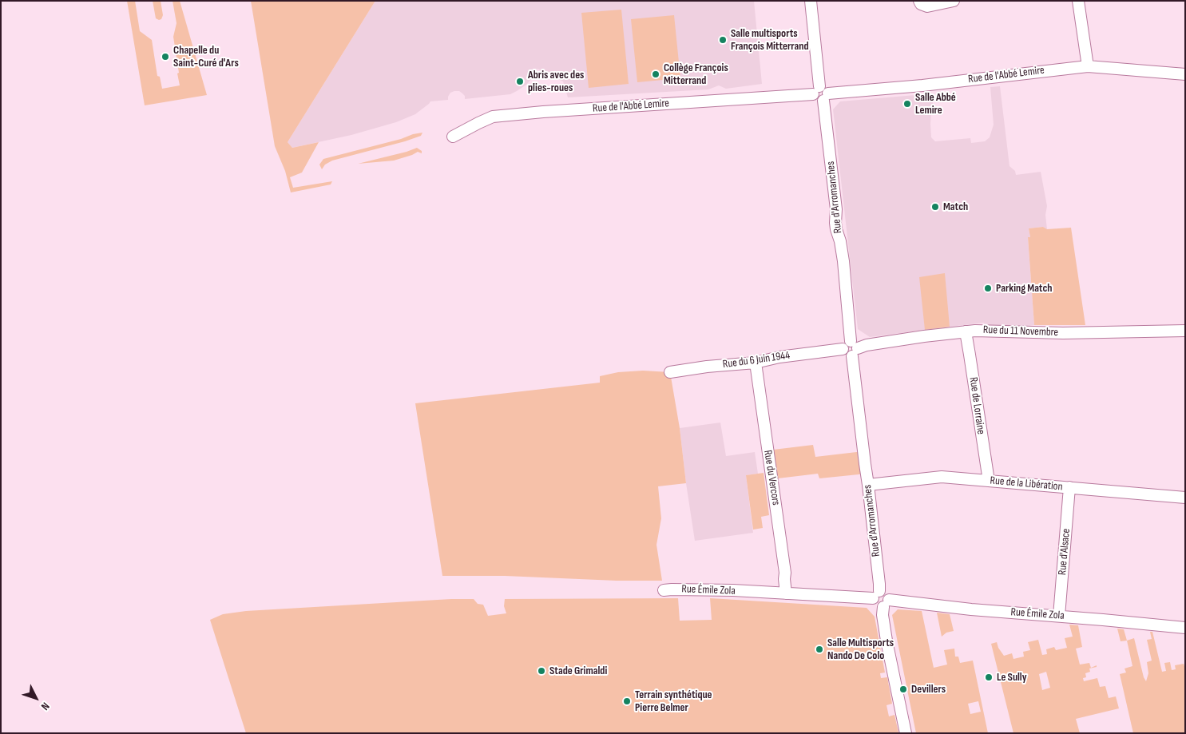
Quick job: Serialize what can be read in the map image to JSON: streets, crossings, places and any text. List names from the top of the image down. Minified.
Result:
{"streets":{"street":["Rue de l'Abbé Lemire","Rue d'Arromanches","Rue du 11 Novembre","Rue du 6 Juin 1944","Rue de Lorraine","Rue du Vercors","Rue de la Libération","Rue d'Alsace","Rue Émile Zola"]},"crossings":[["Rue de l'Abbé Lemire","Rue d'Arromanches"],["Rue d'Arromanches","Rue du 11 Novembre"],["Rue d'Arromanches","Rue du 6 Juin 1944"],["Rue d'Arromanches","Rue de la Libération"],["Rue d'Arromanches","Rue Émile Zola"],["Rue du 11 Novembre","Rue du 6 Juin 1944"],["Rue du 11 Novembre","Rue de Lorraine"],["Rue du 6 Juin 1944","Rue du Vercors"],["Rue de Lorraine","Rue de la Libération"],["Rue du Vercors","Rue Émile Zola"],["Rue de la Libération","Rue d'Alsace"],["Rue d'Alsace","Rue Émile Zola"]],"places":["Salle multisports François Mitterrand","Chapelle du Saint-Curé d'Ars","Collège François Mitterrand","Abris avec des plies-roues","Salle Abbé Lemire","Match","Parking Match","Salle Multisports Nando De Colo","Stade Grimaldi","Le Sully","Devillers","Terrain synthétique Pierre Belmer"],"north":"bottom right"}
